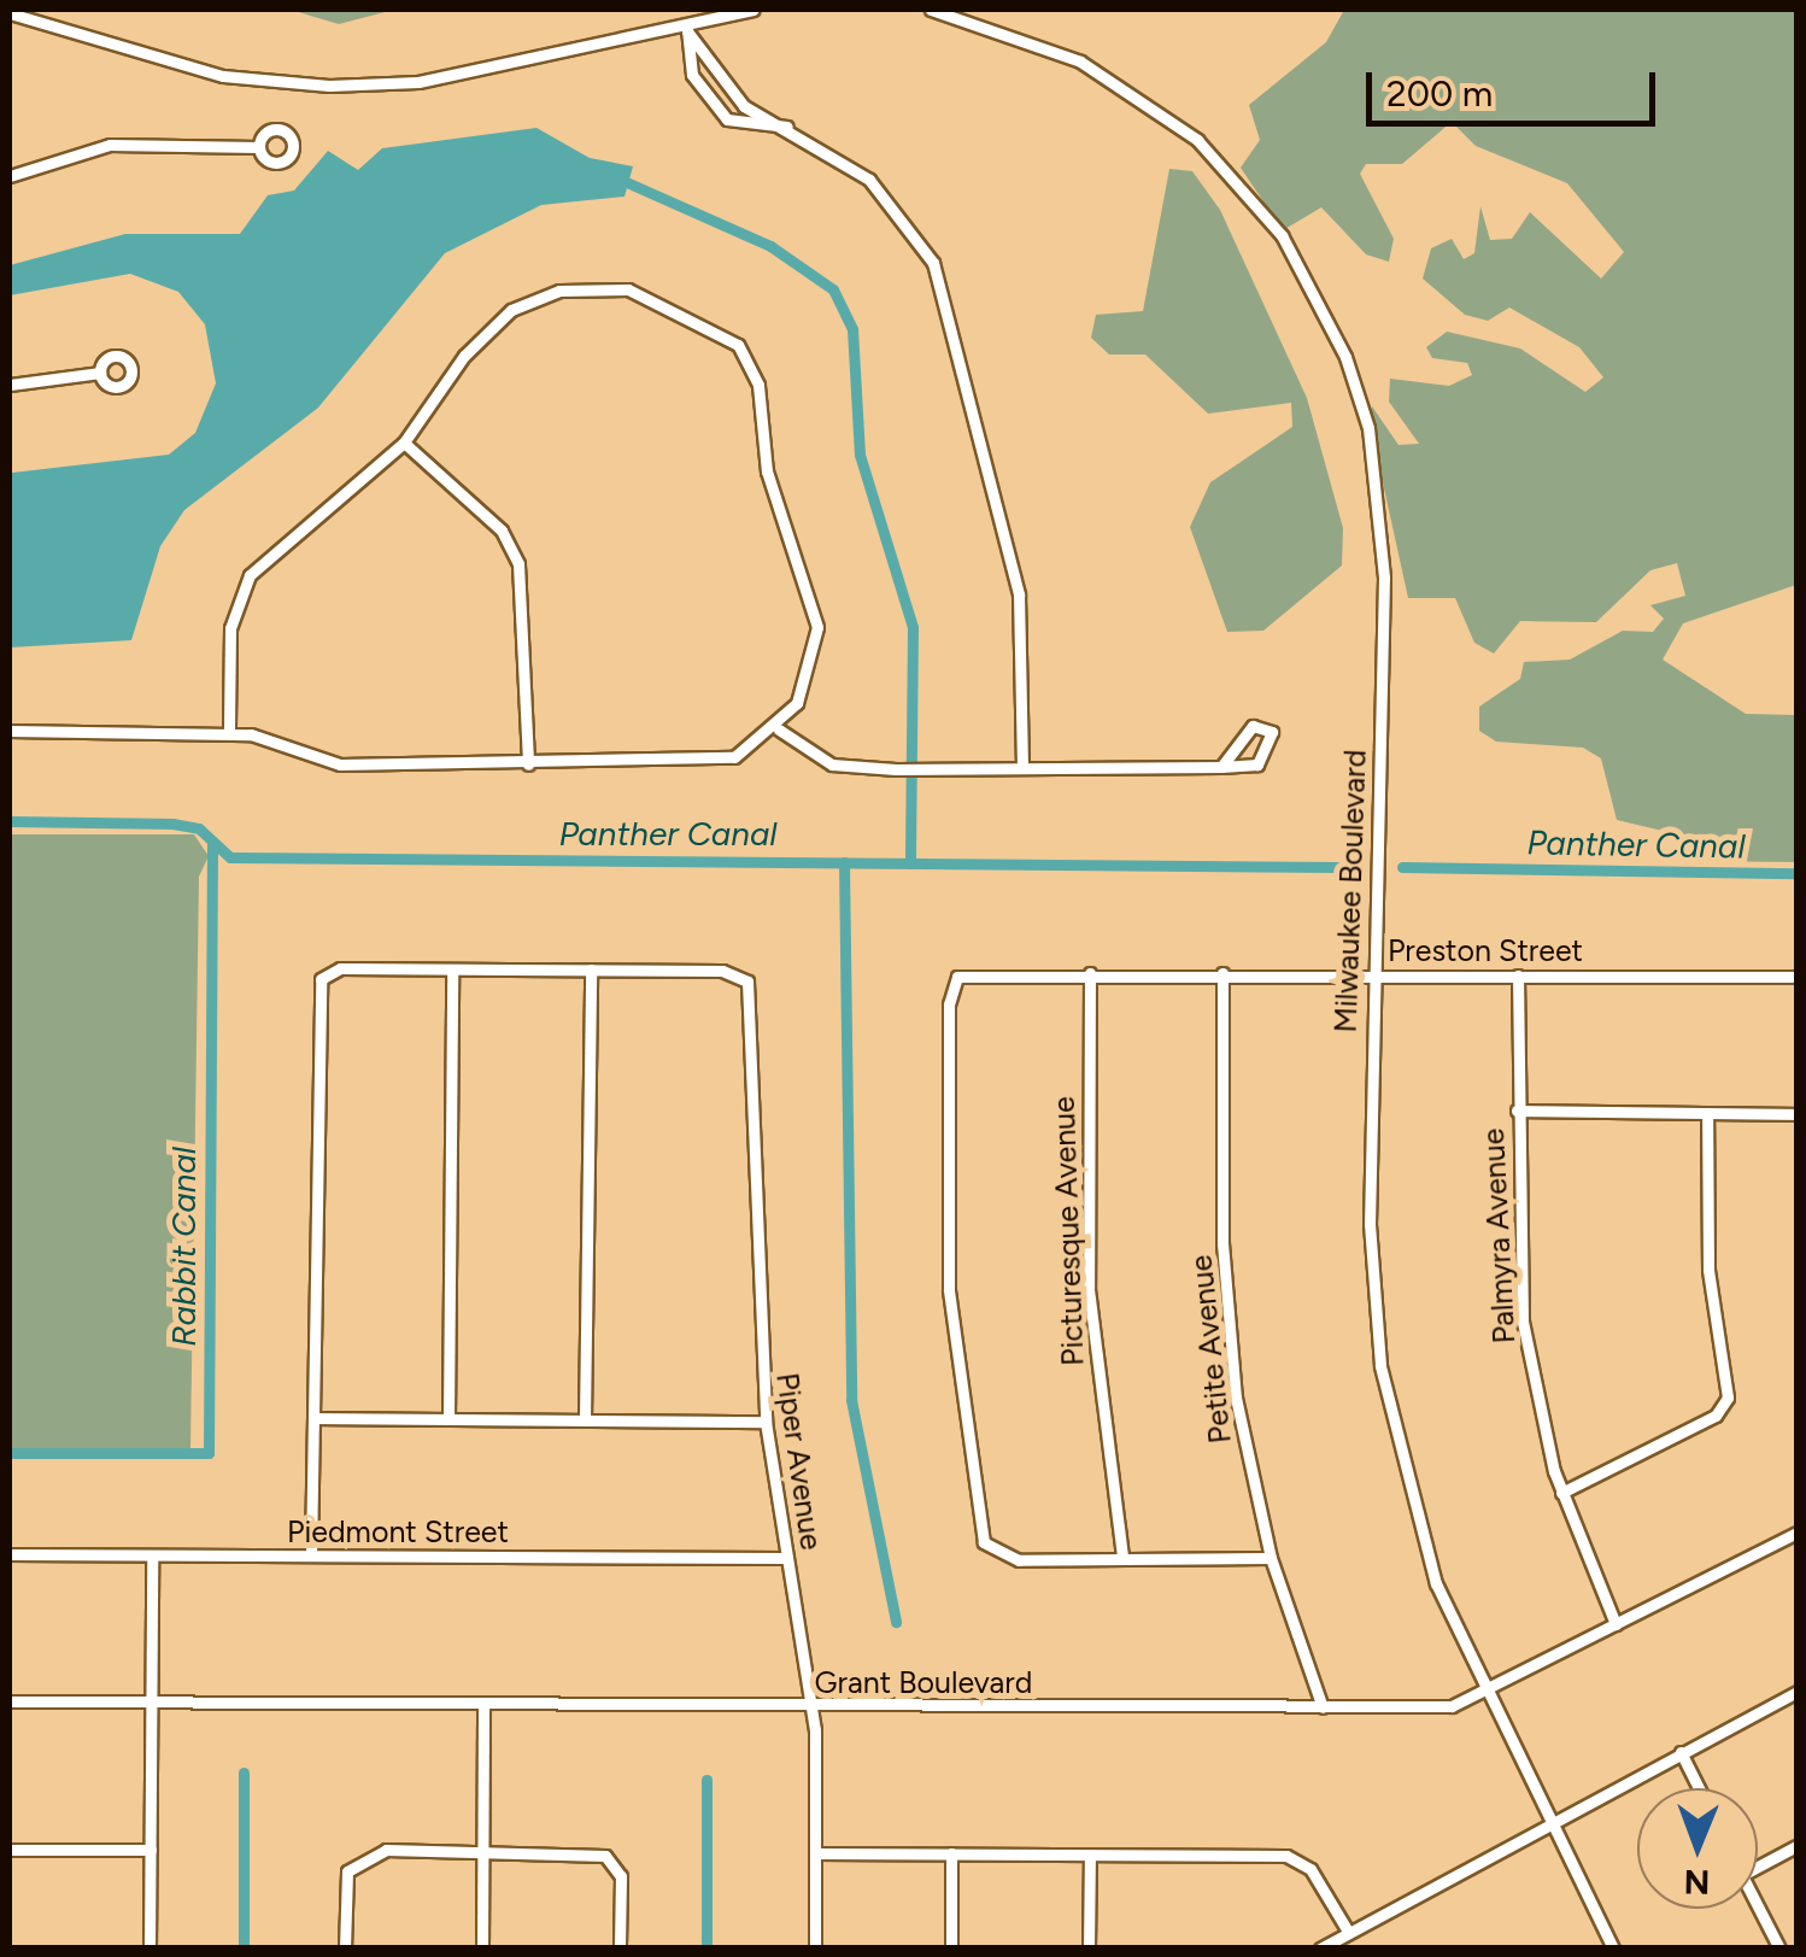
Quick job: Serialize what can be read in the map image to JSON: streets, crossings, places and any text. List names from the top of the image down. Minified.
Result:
{"streets":{"street":["Milwaukee Boulevard","Preston Street","Picturesque Avenue","Palmyra Avenue","Petite Avenue","Piper Avenue","Piedmont Street","Grant Boulevard"]},"crossings":[["Milwaukee Boulevard","Preston Street"],["Milwaukee Boulevard","Grant Boulevard"],["Preston Street","Picturesque Avenue"],["Preston Street","Palmyra Avenue"],["Preston Street","Petite Avenue"],["Palmyra Avenue","Grant Boulevard"],["Petite Avenue","Grant Boulevard"],["Piper Avenue","Piedmont Street"],["Piper Avenue","Grant Boulevard"]],"water":["Panther Canal","Rabbit Canal"],"scale_bar":"200 m","north":"bottom"}
